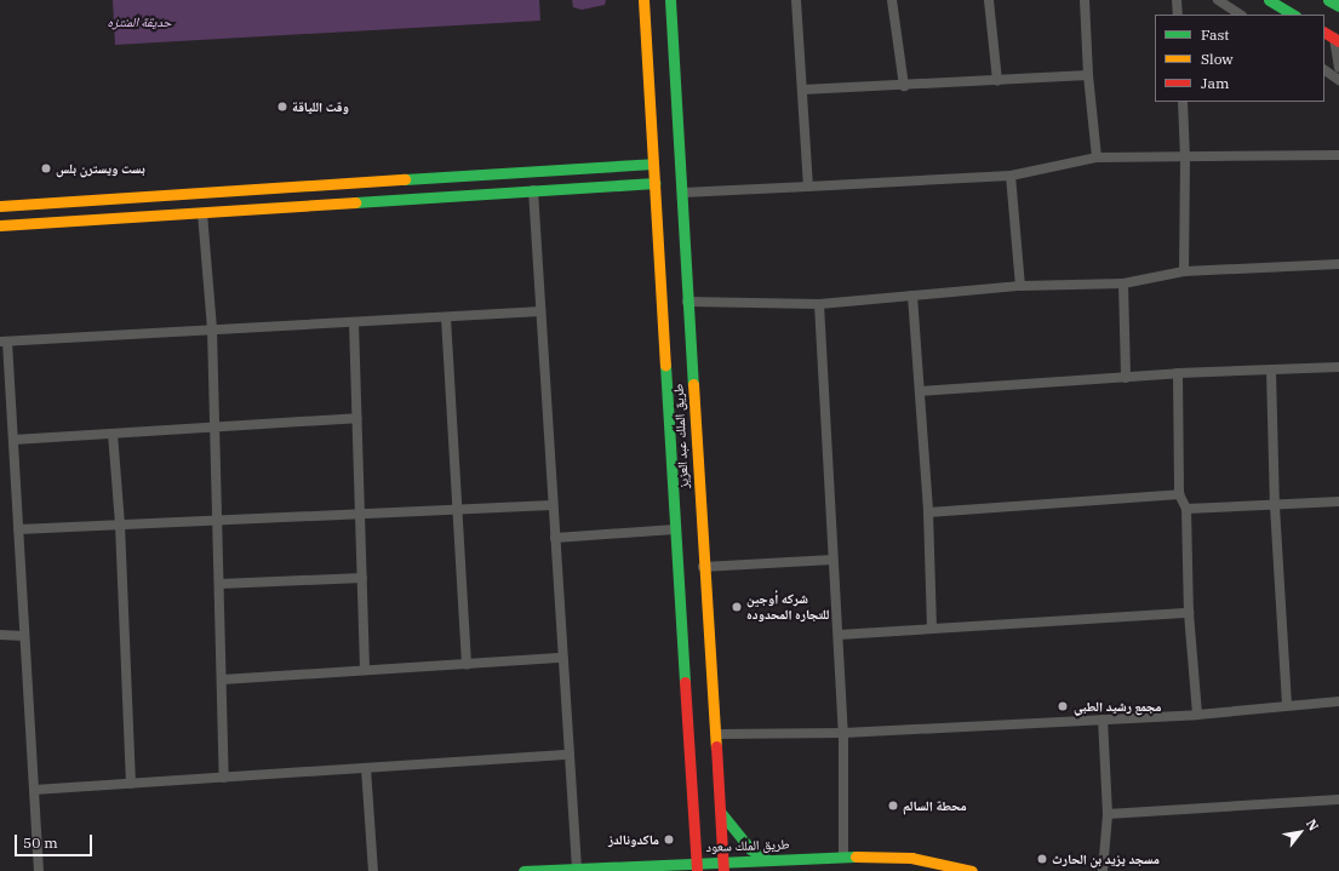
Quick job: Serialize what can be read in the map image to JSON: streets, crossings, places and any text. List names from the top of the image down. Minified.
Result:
{"streets":{"main road":["طريق الملك عبد العزيز","طريق الملك سعود"]},"crossings":[["طريق الملك عبد العزيز","طريق الملك سعود"]],"parks":["حديقة المنتزه"],"places":["وقت اللياقة","بست ويسترن بلس","شركه أوجين للتجاره المحدوده","مجمع رشيد الطبي","محطة السالم","ماكدونالدز","مسجد يزيد بن الحارث"],"legend":["Fast","Slow","Jam"],"scale_bar":"50 m","north":"top right"}
